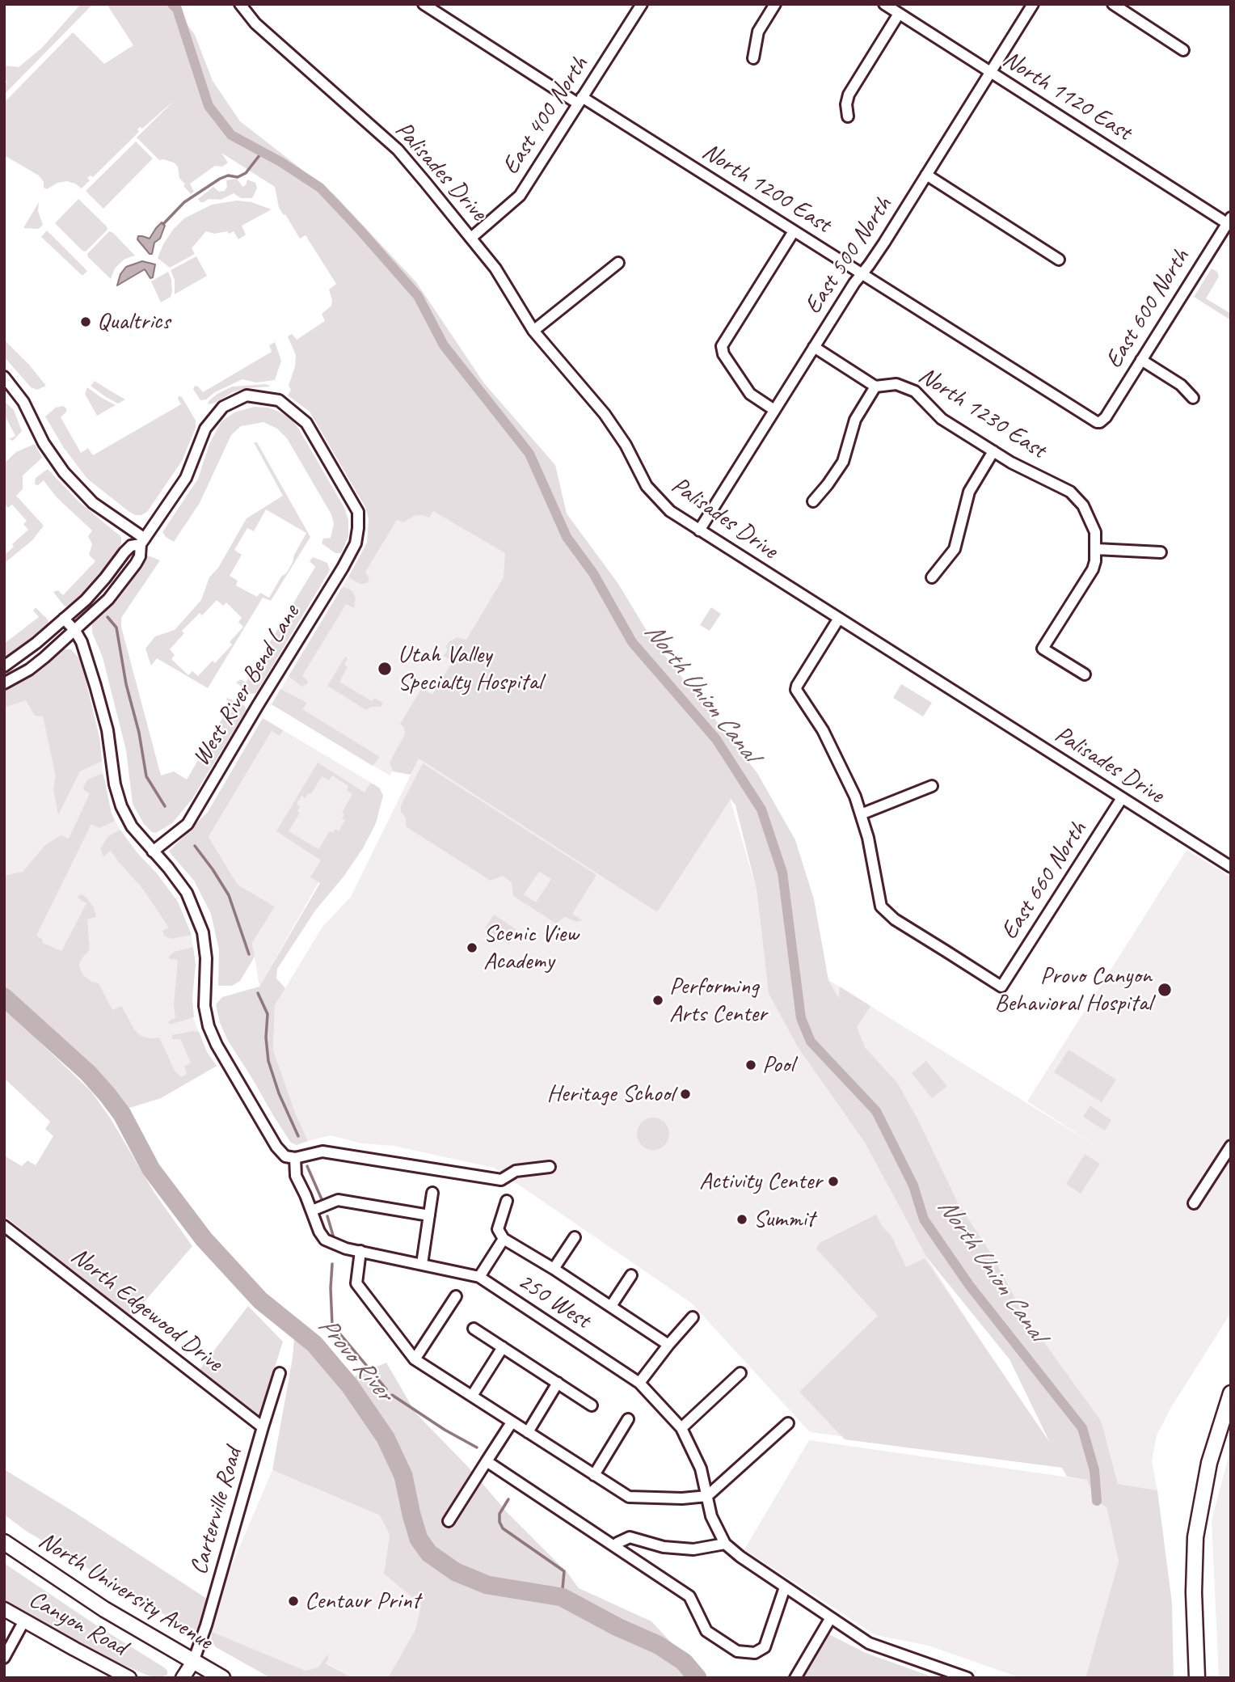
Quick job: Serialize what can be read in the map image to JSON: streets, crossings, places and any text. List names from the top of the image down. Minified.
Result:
{"streets":{"highway":["North University Avenue"],"main road":["Canyon Road"],"street":["North 1120 East","East 400 North","Palisades Drive","North 1200 East","East 500 North","East 600 North","North 1230 East","West River Bend Lane","East 660 North","250 West","North Edgewood Drive","Carterville Road"]},"crossings":[["North 1120 East","East 500 North"],["North 1120 East","East 600 North"],["East 400 North","Palisades Drive"],["East 400 North","North 1200 East"],["Palisades Drive","East 500 North"],["Palisades Drive","East 660 North"],["North 1200 East","East 500 North"],["North 1200 East","East 600 North"],["North Edgewood Drive","Carterville Road"],["Carterville Road","North University Avenue"]],"water":["North Union Canal","Provo River"],"places":["Qualtrics","Utah Valley Specialty Hospital","Scenic View Academy","Provo Canyon Behavioral Hospital","Performing Arts Center","Pool","Heritage School","Activity Center","Summit","Centaur Print"]}
